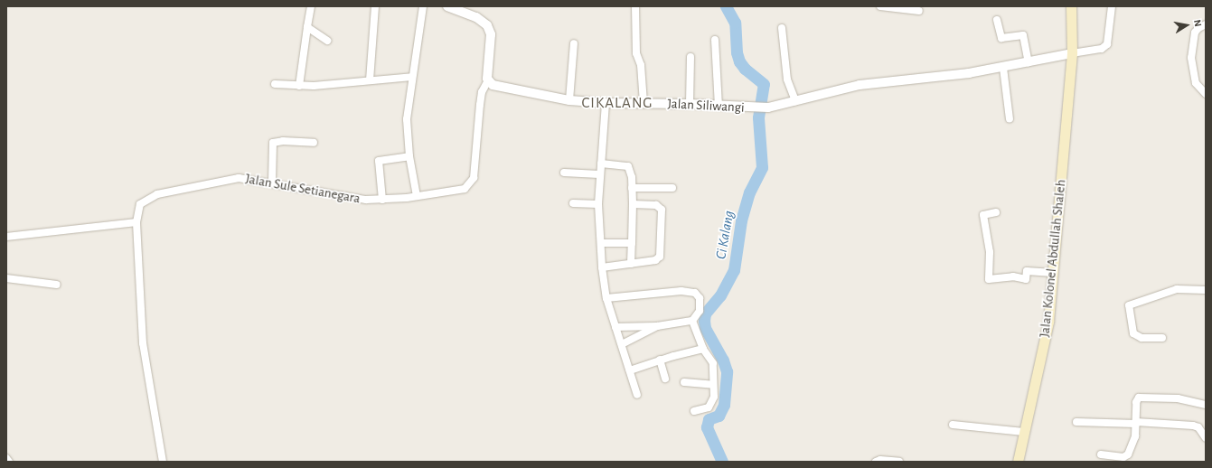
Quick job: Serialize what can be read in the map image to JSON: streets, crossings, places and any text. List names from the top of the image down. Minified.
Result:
{"streets":{"main road":["Jalan Kolonel Abdullah Shaleh"],"street":["Jalan Siliwangi","Jalan Sule Setianegara"]},"crossings":[["Jalan Siliwangi","Jalan Sule Setianegara"],["Jalan Siliwangi","Jalan Kolonel Abdullah Shaleh"]],"districts":["CIKALANG"],"water":["Ci Kalang"],"north":"right"}
